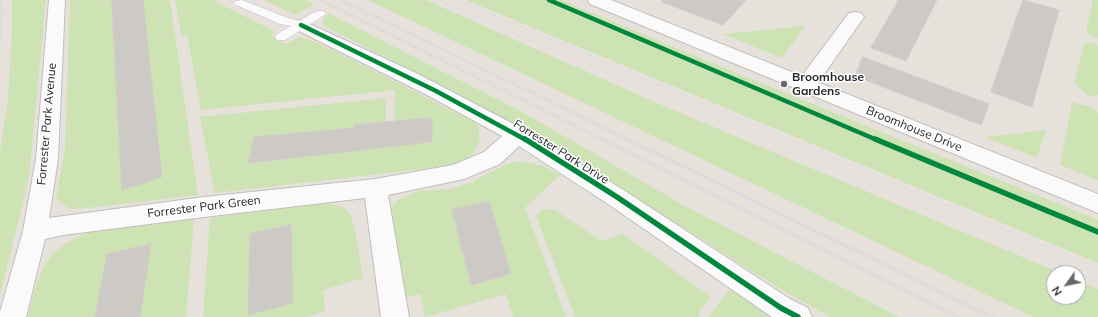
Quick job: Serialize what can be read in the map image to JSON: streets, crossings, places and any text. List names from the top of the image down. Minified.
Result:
{"streets":{"street":["Forrester Park Avenue","Broomhouse Drive","Forrester Park Drive","Forrester Park Green"]},"crossings":[["Forrester Park Avenue","Forrester Park Green"],["Forrester Park Drive","Forrester Park Green"]],"places":["Broomhouse Gardens"],"north":"bottom left"}
